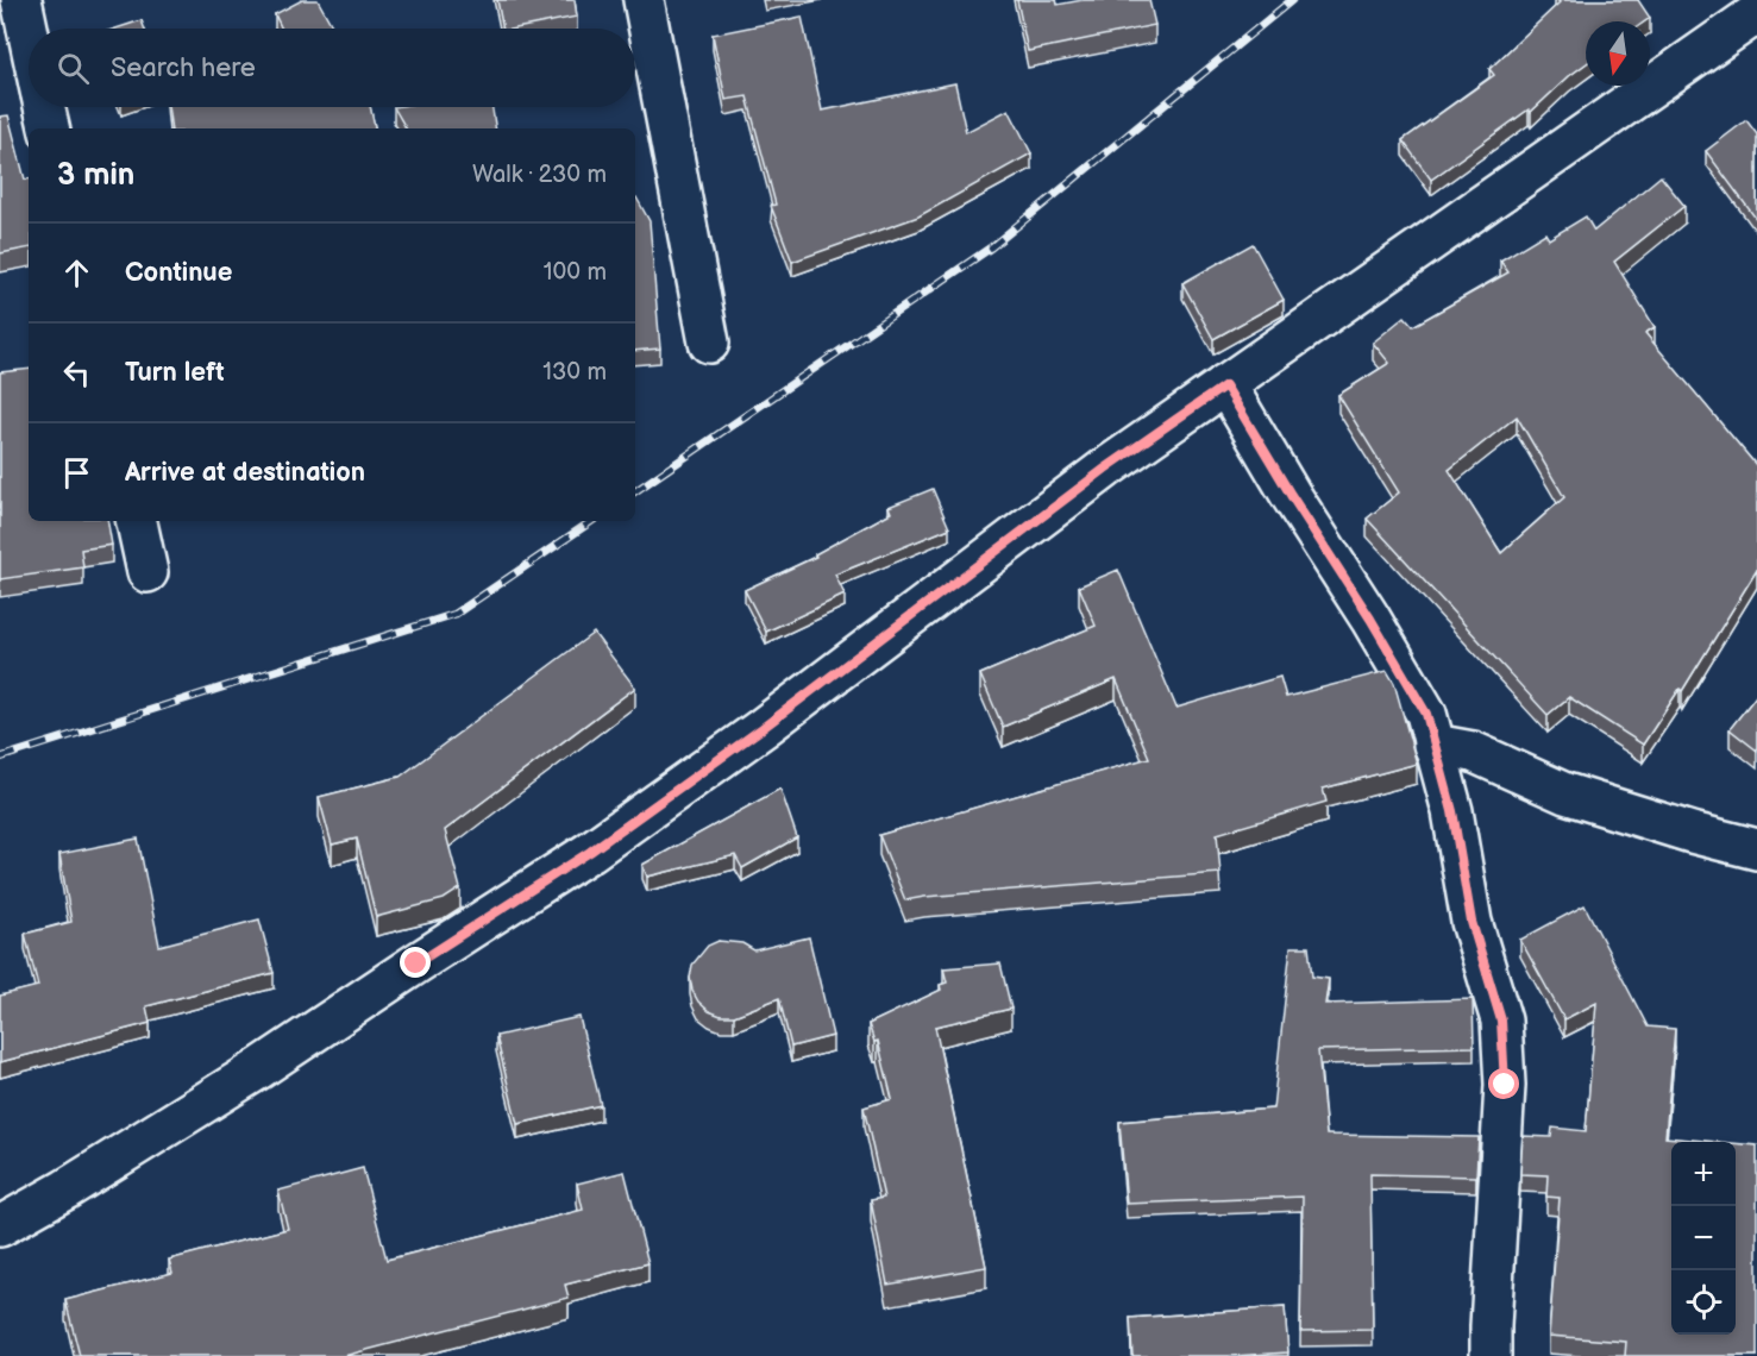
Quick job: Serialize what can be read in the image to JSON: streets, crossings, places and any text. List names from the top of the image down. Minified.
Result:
{"north":"bottom","page":{"search":"Search here","heading":["3 min","Walk · 230 m"],"list":[["Continue","100 m"],["Turn left","130 m"],"Arrive at destination"],"map_buttons":["+","−"]}}
